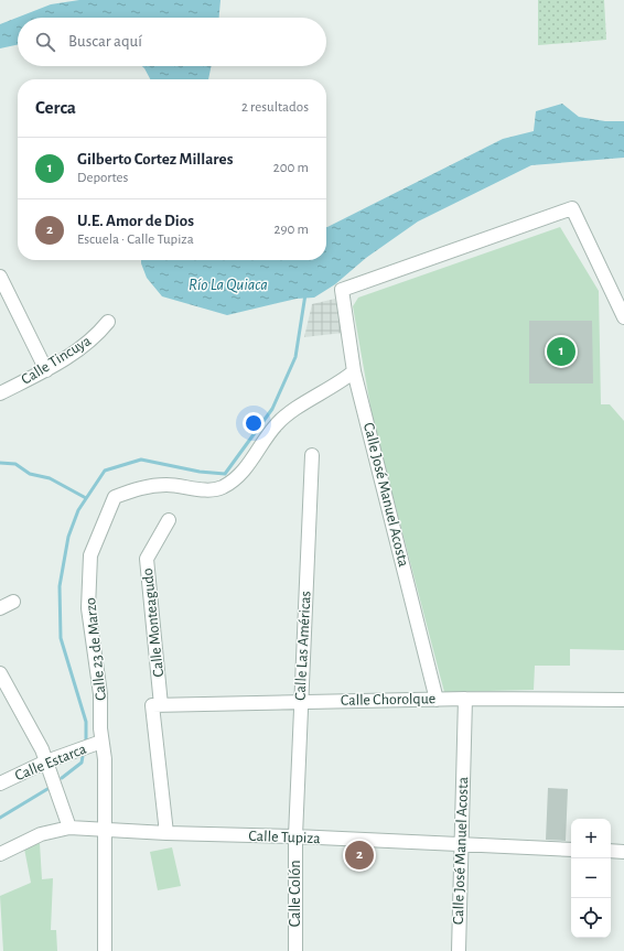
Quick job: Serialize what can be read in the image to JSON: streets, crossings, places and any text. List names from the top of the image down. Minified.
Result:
{"streets":{"street":["Calle Tincuya","Calle José Manuel Acosta","Calle Monteagudo","Calle Las Américas","Calle 23 de Marzo","Calle Chorolque","Calle Estarca","Calle Tupiza","Calle Colón"]},"crossings":[["Calle José Manuel Acosta","Calle 23 de Marzo"],["Calle José Manuel Acosta","Calle Chorolque"],["Calle José Manuel Acosta","Calle Tupiza"],["Calle Monteagudo","Calle Chorolque"],["Calle Monteagudo","Calle Tupiza"],["Calle Las Américas","Calle Chorolque"],["Calle Las Américas","Calle Tupiza"],["Calle Las Américas","Calle Colón"],["Calle 23 de Marzo","Calle Estarca"],["Calle 23 de Marzo","Calle Tupiza"],["Calle Tupiza","Calle Colón"]],"water":["Río La Quiaca"],"page":{"search":"Buscar aquí","heading":["Cerca","2 resultados"],"list":[{"mark":"1","name":"Gilberto Cortez Millares","note":"Deportes","value":"200 m"},{"mark":"2","name":"U.E. Amor de Dios","note":"Escuela · Calle Tupiza","value":"290 m"}],"pins":["1","2"],"map_buttons":["+","−"]}}
